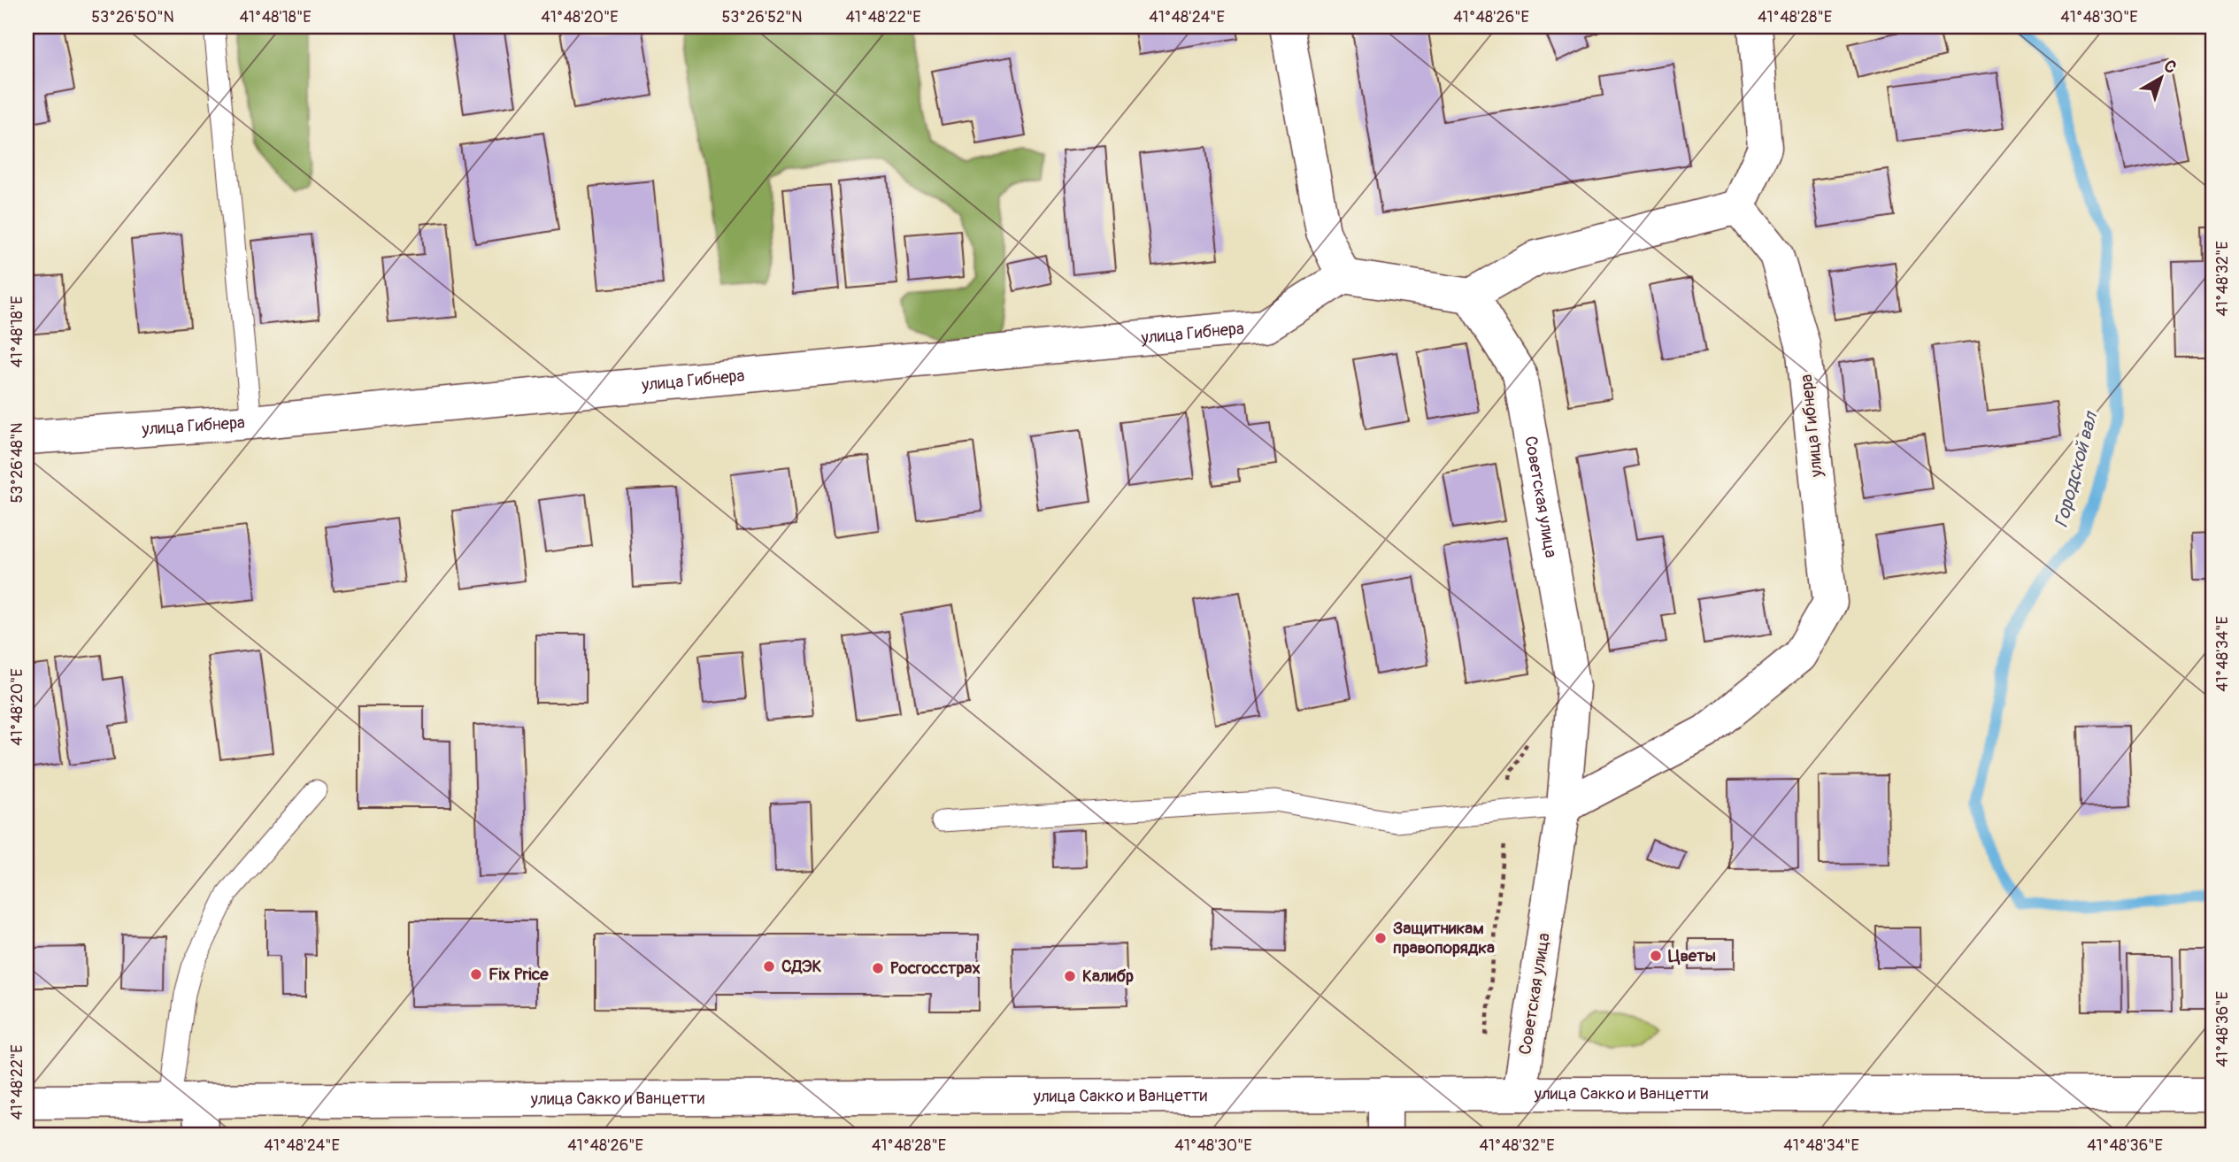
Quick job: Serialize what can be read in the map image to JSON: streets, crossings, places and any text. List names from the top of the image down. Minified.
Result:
{"streets":{"street":["улица Гибнера","Советская улица","улица Сакко и Ванцетти"]},"crossings":[["улица Гибнера","Советская улица"],["Советская улица","улица Сакко и Ванцетти"]],"water":["Городской вал"],"places":["Защитникам правопорядка","Цветы","СДЭК","Росгосстрах","Fix Price","Калибр"],"north":"top right","coordinates":["53°26'50\"N","41°48'18\"E","41°48'20\"E","53°26'52\"N","41°48'22\"E","41°48'24\"E","41°48'26\"E","41°48'28\"E","41°48'30\"E","41°48'32\"E","53°26'48\"N","41°48'34\"E","41°48'36\"E"]}
